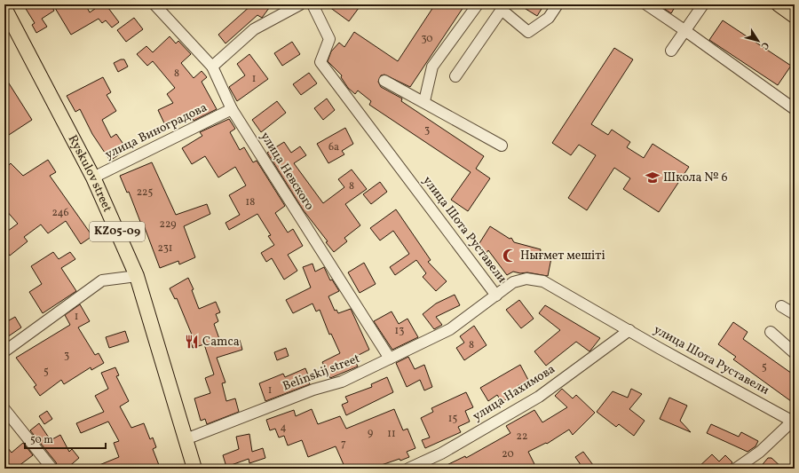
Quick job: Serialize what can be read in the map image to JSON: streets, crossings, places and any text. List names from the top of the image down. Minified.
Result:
{"streets":{"main road":["Ryskulov street","KZ05-09"],"street":["улица Виноградова","улица Невского","улица Шота Руставели","Belinskij street","улица Нахимова"]},"crossings":[["улица Виноградова","улица Невского"],["улица Виноградова","Ryskulov street"],["улица Невского","Belinskij street"],["Ryskulov street","Belinskij street"],["улица Шота Руставели","Belinskij street"],["улица Шота Руставели","улица Нахимова"]],"places":{"school or university":["Школа № 6"],"mosque":["Нығмет мешіті"],"restaurant":["Camca"]},"house_numbers":["30","8","1","3","6а","8","225","18","246","229","231","1","13","8","3","5","5","1","15","4","9","11","22","7","20"],"scale_bar":"50 m","north":"bottom right"}
